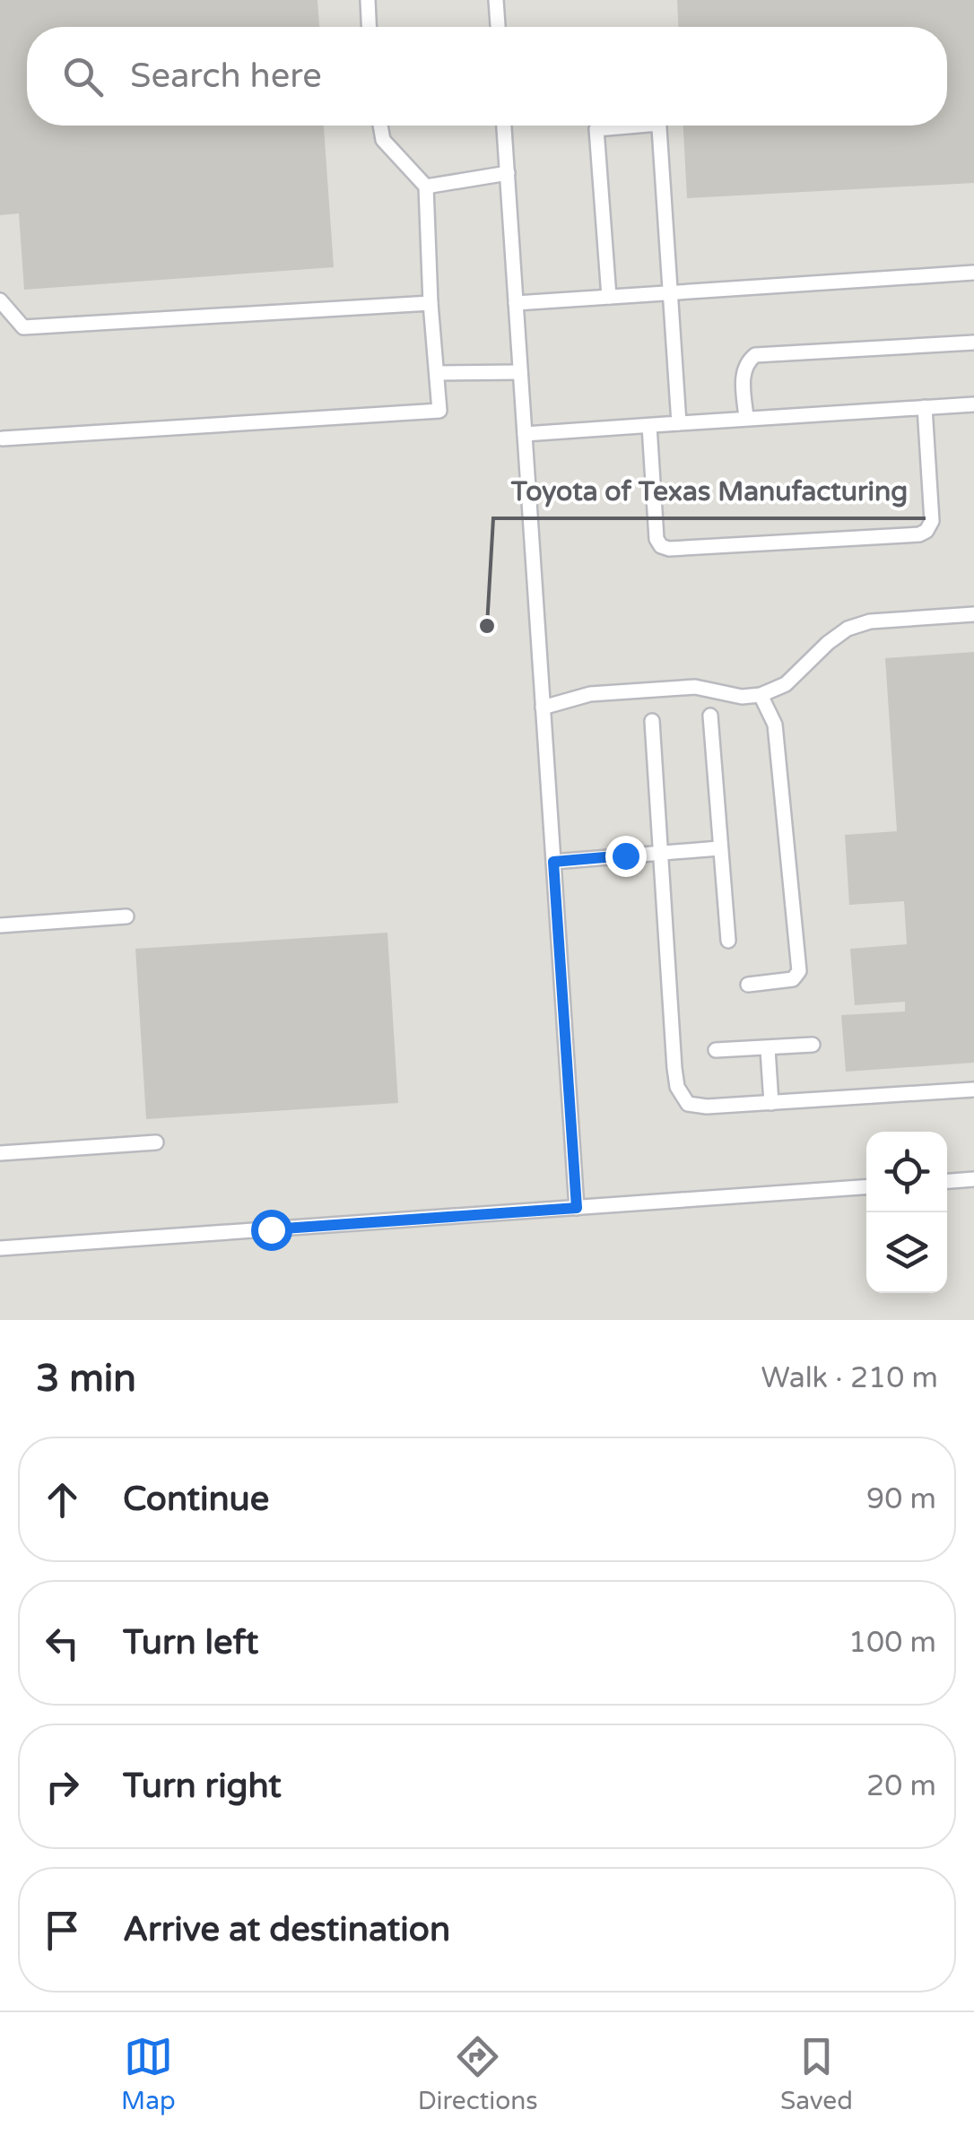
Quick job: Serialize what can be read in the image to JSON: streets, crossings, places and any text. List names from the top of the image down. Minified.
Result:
{"places":["Toyota of Texas Manufacturing"],"page":{"search":"Search here","heading":["3 min","Walk · 210 m"],"list":[["Continue","90 m"],["Turn left","100 m"],["Turn right","20 m"],"Arrive at destination"],"nav":["Map","Directions","Saved"]}}
